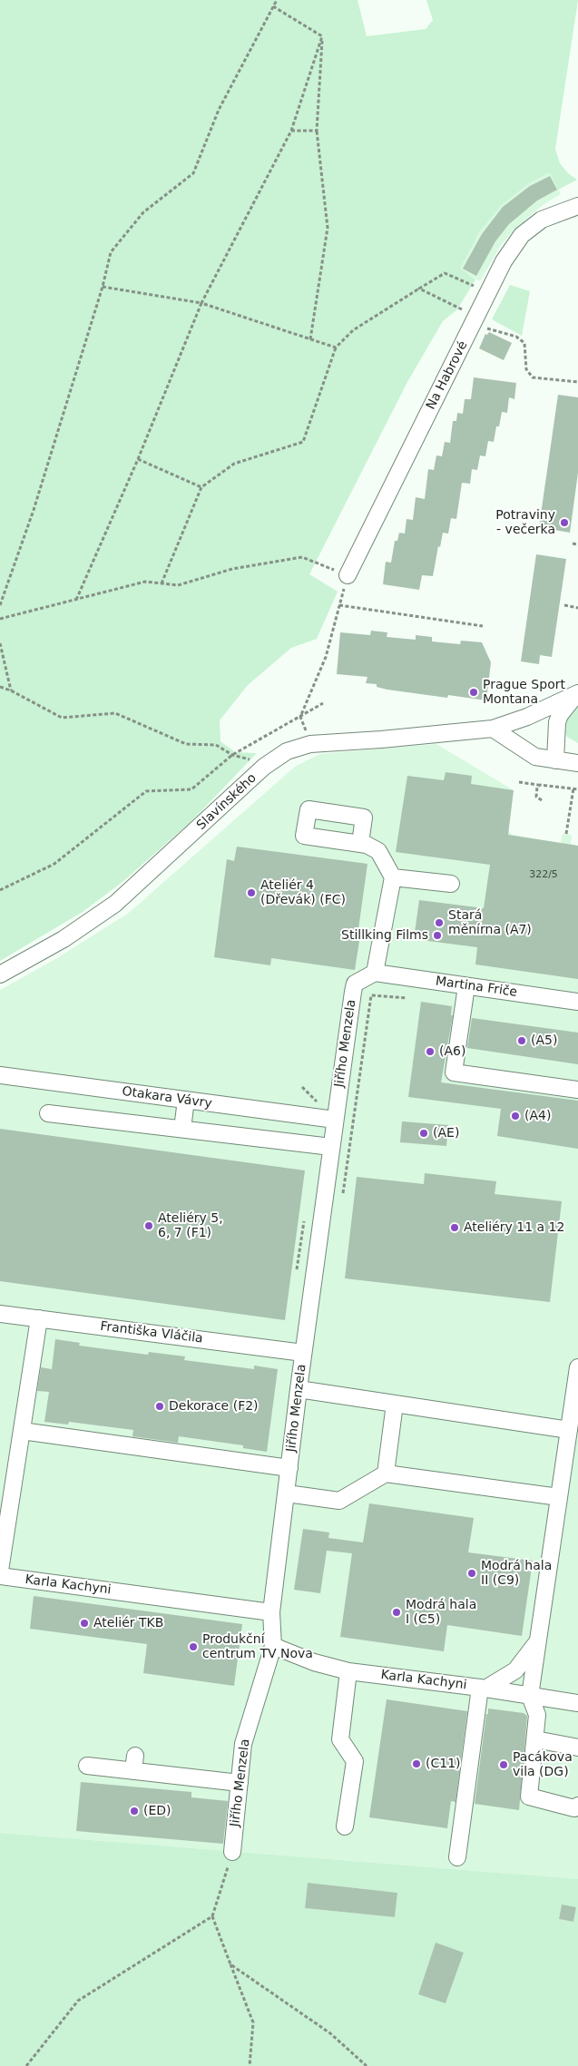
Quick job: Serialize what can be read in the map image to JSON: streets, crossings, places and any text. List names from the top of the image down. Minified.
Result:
{"streets":{"street":["Na Habrové","Slavínského","Martina Friče","Jiřího Menzela","Otakara Vávry","Františka Vláčila","Karla Kachyni"]},"crossings":[["Martina Friče","Jiřího Menzela"],["Jiřího Menzela","Otakara Vávry"],["Jiřího Menzela","Františka Vláčila"],["Jiřího Menzela","Karla Kachyni"]],"places":["Potraviny - večerka","Prague Sport Montana","Ateliér 4 (Dřevák) (FC)","Stará měnírna (A7)","Stillking Films","(A5)","(A6)","(A4)","(AE)","Ateliéry 5, 6, 7 (F1)","Ateliéry 11 a 12","Dekorace (F2)","Modrá hala II (C9)","Modrá hala I (C5)","Ateliér TKB","Produkční centrum TV Nova","(C11)","Pacákova vila (DG)","(ED)"],"house_numbers":["322/5"]}
